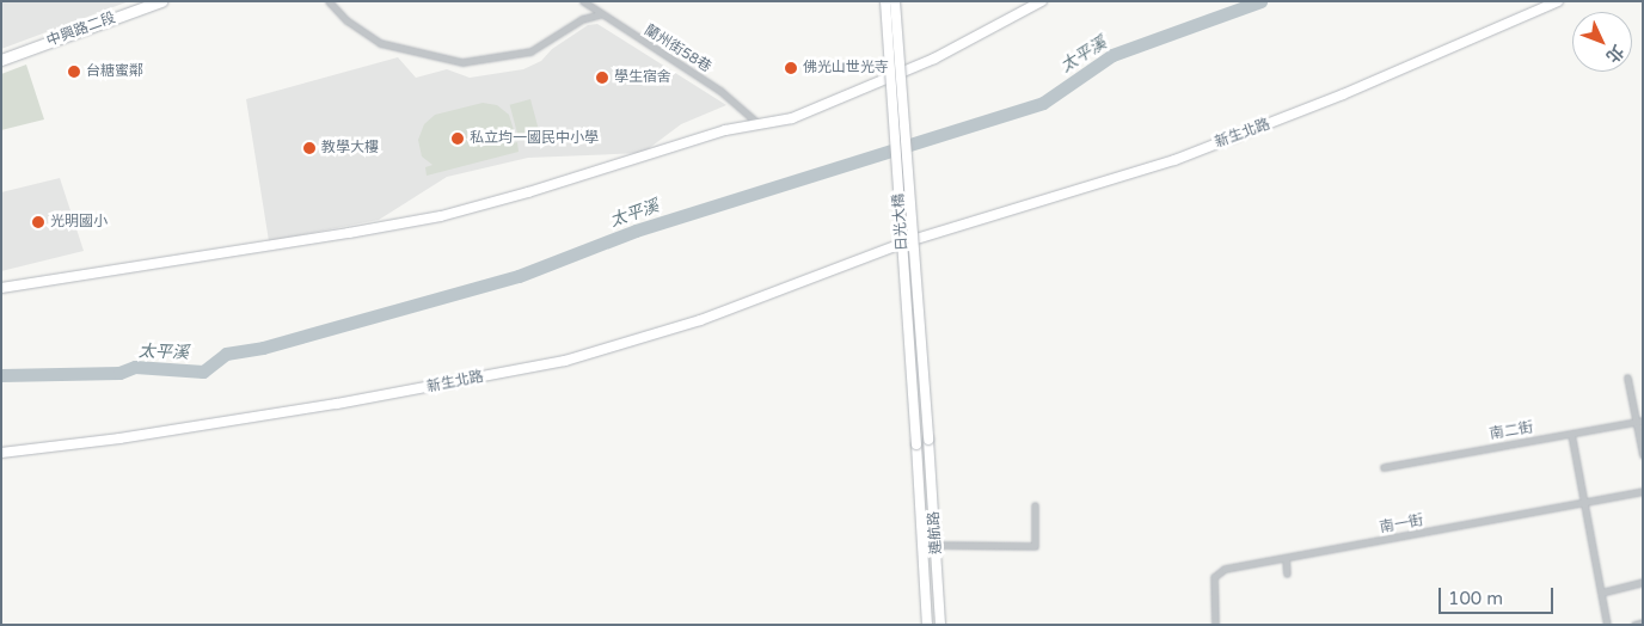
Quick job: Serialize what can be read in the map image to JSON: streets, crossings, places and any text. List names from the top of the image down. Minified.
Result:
{"streets":{"main road":["中興路二段"],"street":["蘭州街58巷","新生北路","日光大橋","南二街","南一街","連航路"]},"crossings":[["日光大橋","連航路"]],"water":["太平溪"],"places":["佛光山世光寺","台糖蜜鄰","學生宿舍","私立均一國民中小學","教學大樓","光明國小"],"scale_bar":"100 m","north":"bottom right"}
